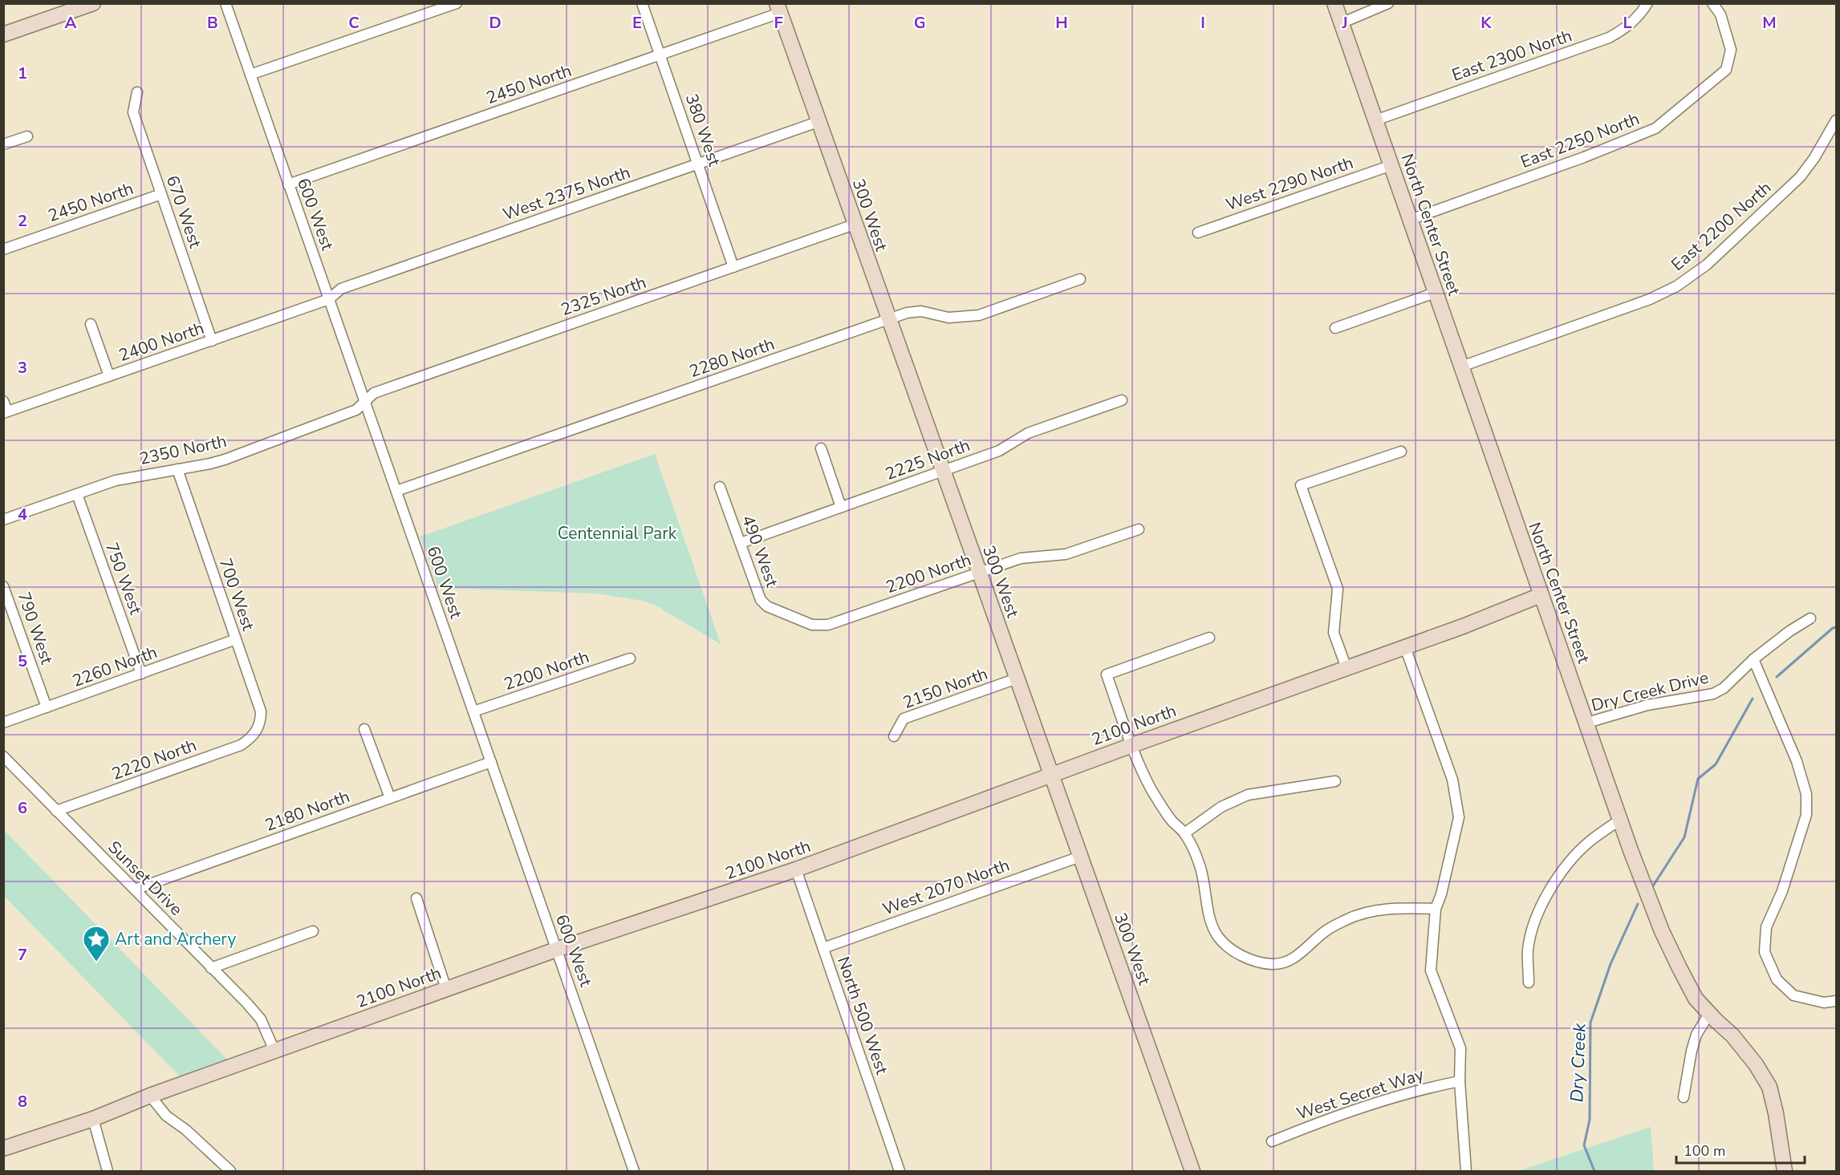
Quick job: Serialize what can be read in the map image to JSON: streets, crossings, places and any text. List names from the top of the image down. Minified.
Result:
{"streets":{"street":["East 2300 North","2450 North","380 West","East 2250 North","West 2290 North","West 2375 North","670 West","600 West","300 West","North Center Street","East 2200 North","2325 North","2400 North","2280 North","2350 North","2225 North","490 West","2200 North","750 West","700 West","790 West","2260 North","2150 North","Dry Creek Drive","2100 North","2220 North","2180 North","Sunset Drive","West 2070 North","North 500 West","West Secret Way"]},"crossings":[["East 2300 North","North Center Street"],["2450 North","380 West"],["2450 North","670 West"],["2450 North","600 West"],["2450 North","300 West"],["380 West","West 2375 North"],["380 West","2325 North"],["East 2250 North","North Center Street"],["West 2290 North","North Center Street"],["West 2375 North","600 West"],["West 2375 North","300 West"],["West 2375 North","2400 North"],["670 West","2400 North"],["600 West","2325 North"],["600 West","2400 North"],["600 West","2280 North"],["600 West","2350 North"],["600 West","2200 North"],["600 West","2100 North"],["600 West","2180 North"],["300 West","2325 North"],["300 West","2280 North"],["300 West","2225 North"],["300 West","2200 North"],["300 West","2150 North"],["300 West","2100 North"],["300 West","West 2070 North"],["North Center Street","East 2200 North"],["North Center Street","Dry Creek Drive"],["North Center Street","2100 North"],["2325 North","2350 North"],["2350 North","750 West"],["2350 North","700 West"],["2225 North","490 West"],["490 West","2200 North"],["750 West","2260 North"],["700 West","2260 North"],["700 West","2220 North"],["790 West","2260 North"],["2100 North","Sunset Drive"],["2100 North","North 500 West"],["2220 North","Sunset Drive"],["2180 North","Sunset Drive"],["West 2070 North","North 500 West"]],"water":["Dry Creek"],"parks":["Centennial Park"],"places":{"place":["Art and Archery"]},"scale_bar":"100 m","grid":{"columns":["A","B","C","D","E","F","G","H","I","J","K","L","M"],"rows":["1","2","3","4","5","6","7","8"]}}
